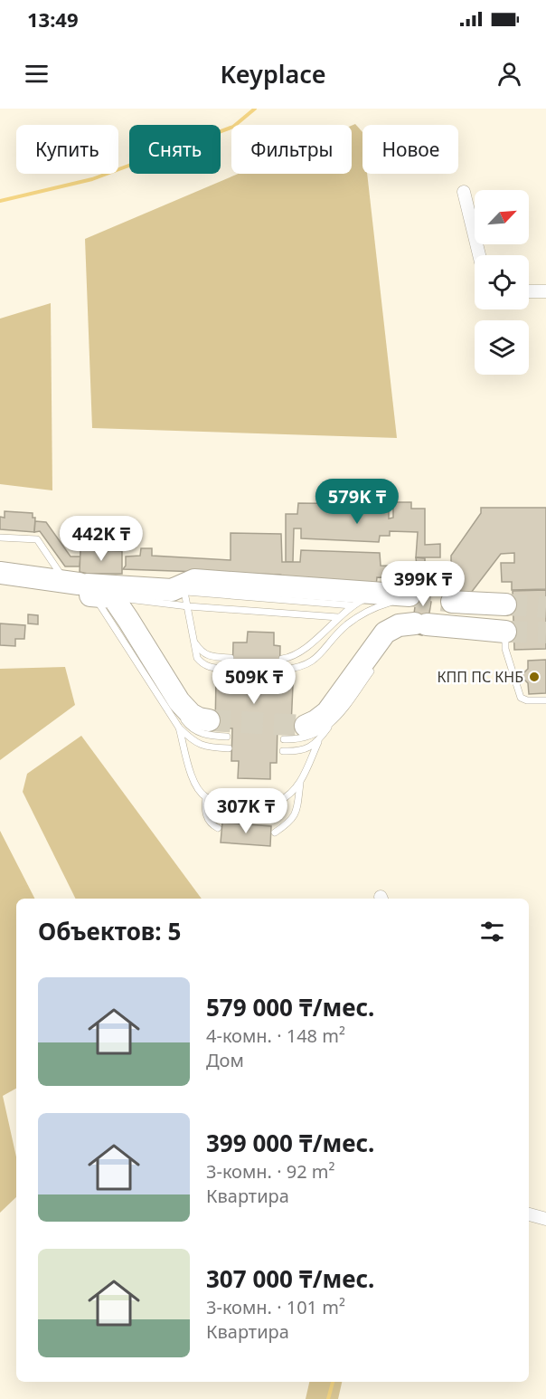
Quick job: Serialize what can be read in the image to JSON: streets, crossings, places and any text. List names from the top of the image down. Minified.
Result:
{"places":["КПП ПС КНБ"],"north":"top right","page":{"status":"13:49","header":"Keyplace","chip":["Купить","Снять","Фильтры","Новое"],"price":["579K ₸","442K ₸","399K ₸","509K ₸","307K ₸"],"heading":"Объектов: 5","list":[{"name":"579 000 ₸/мес.","note":"4-комн. · 148 m² · Дом"},{"name":"399 000 ₸/мес.","note":"3-комн. · 92 m² · Квартира"},{"name":"307 000 ₸/мес.","note":"3-комн. · 101 m² · Квартира"}]}}
